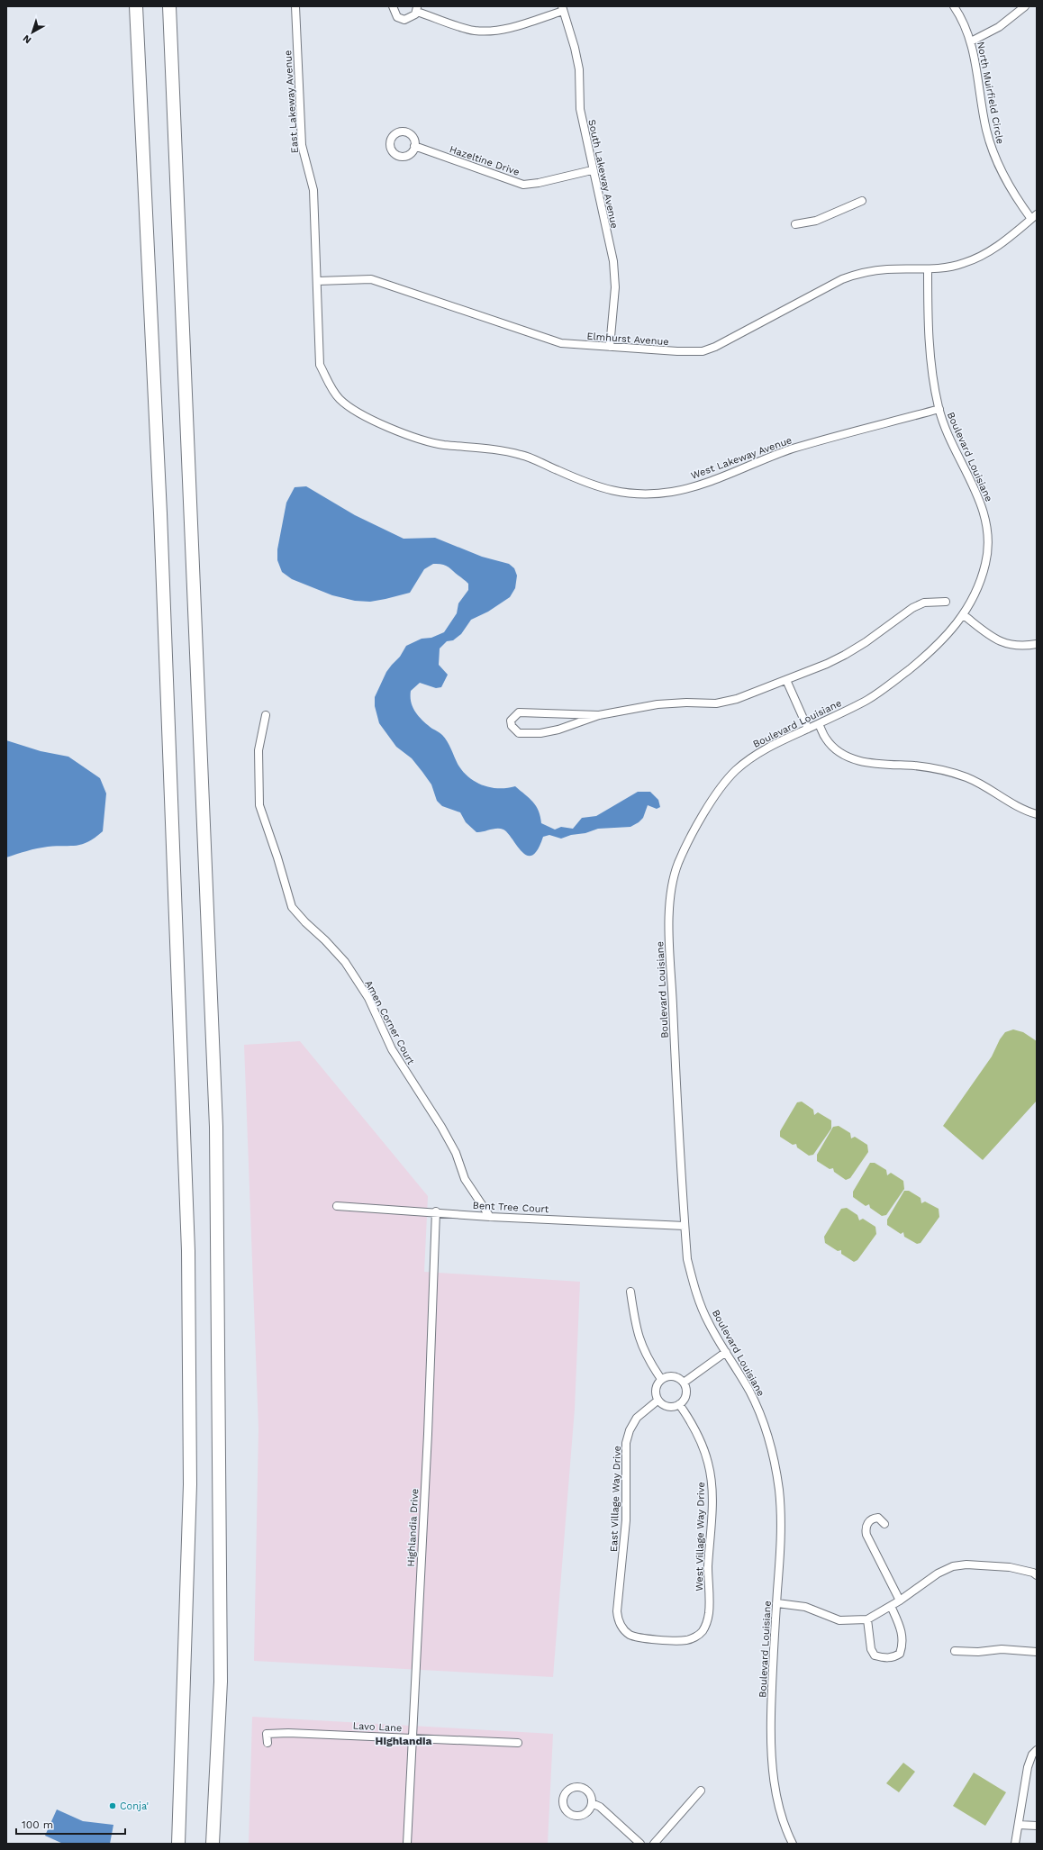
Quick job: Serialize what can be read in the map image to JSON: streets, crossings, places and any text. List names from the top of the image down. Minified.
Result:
{"streets":{"street":["North Muirfield Circle","East Lakeway Avenue","Hazeltine Drive","South Lakeway Avenue","Elmhurst Avenue","Boulevard Louisiane","West Lakeway Avenue","Amen Corner Court","Bent Tree Court","East Village Way Drive","Highlandia Drive","West Village Way Drive","Lavo Lane"]},"crossings":[["North Muirfield Circle","Elmhurst Avenue"],["East Lakeway Avenue","Elmhurst Avenue"],["East Lakeway Avenue","West Lakeway Avenue"],["Hazeltine Drive","South Lakeway Avenue"],["South Lakeway Avenue","Elmhurst Avenue"],["Elmhurst Avenue","Boulevard Louisiane"],["Boulevard Louisiane","West Lakeway Avenue"],["Boulevard Louisiane","Bent Tree Court"],["Amen Corner Court","Bent Tree Court"],["Bent Tree Court","Highlandia Drive"],["East Village Way Drive","West Village Way Drive"],["Highlandia Drive","Lavo Lane"]],"districts":["Highlandia"],"places":["Conja'"],"scale_bar":"100 m","north":"bottom left"}
